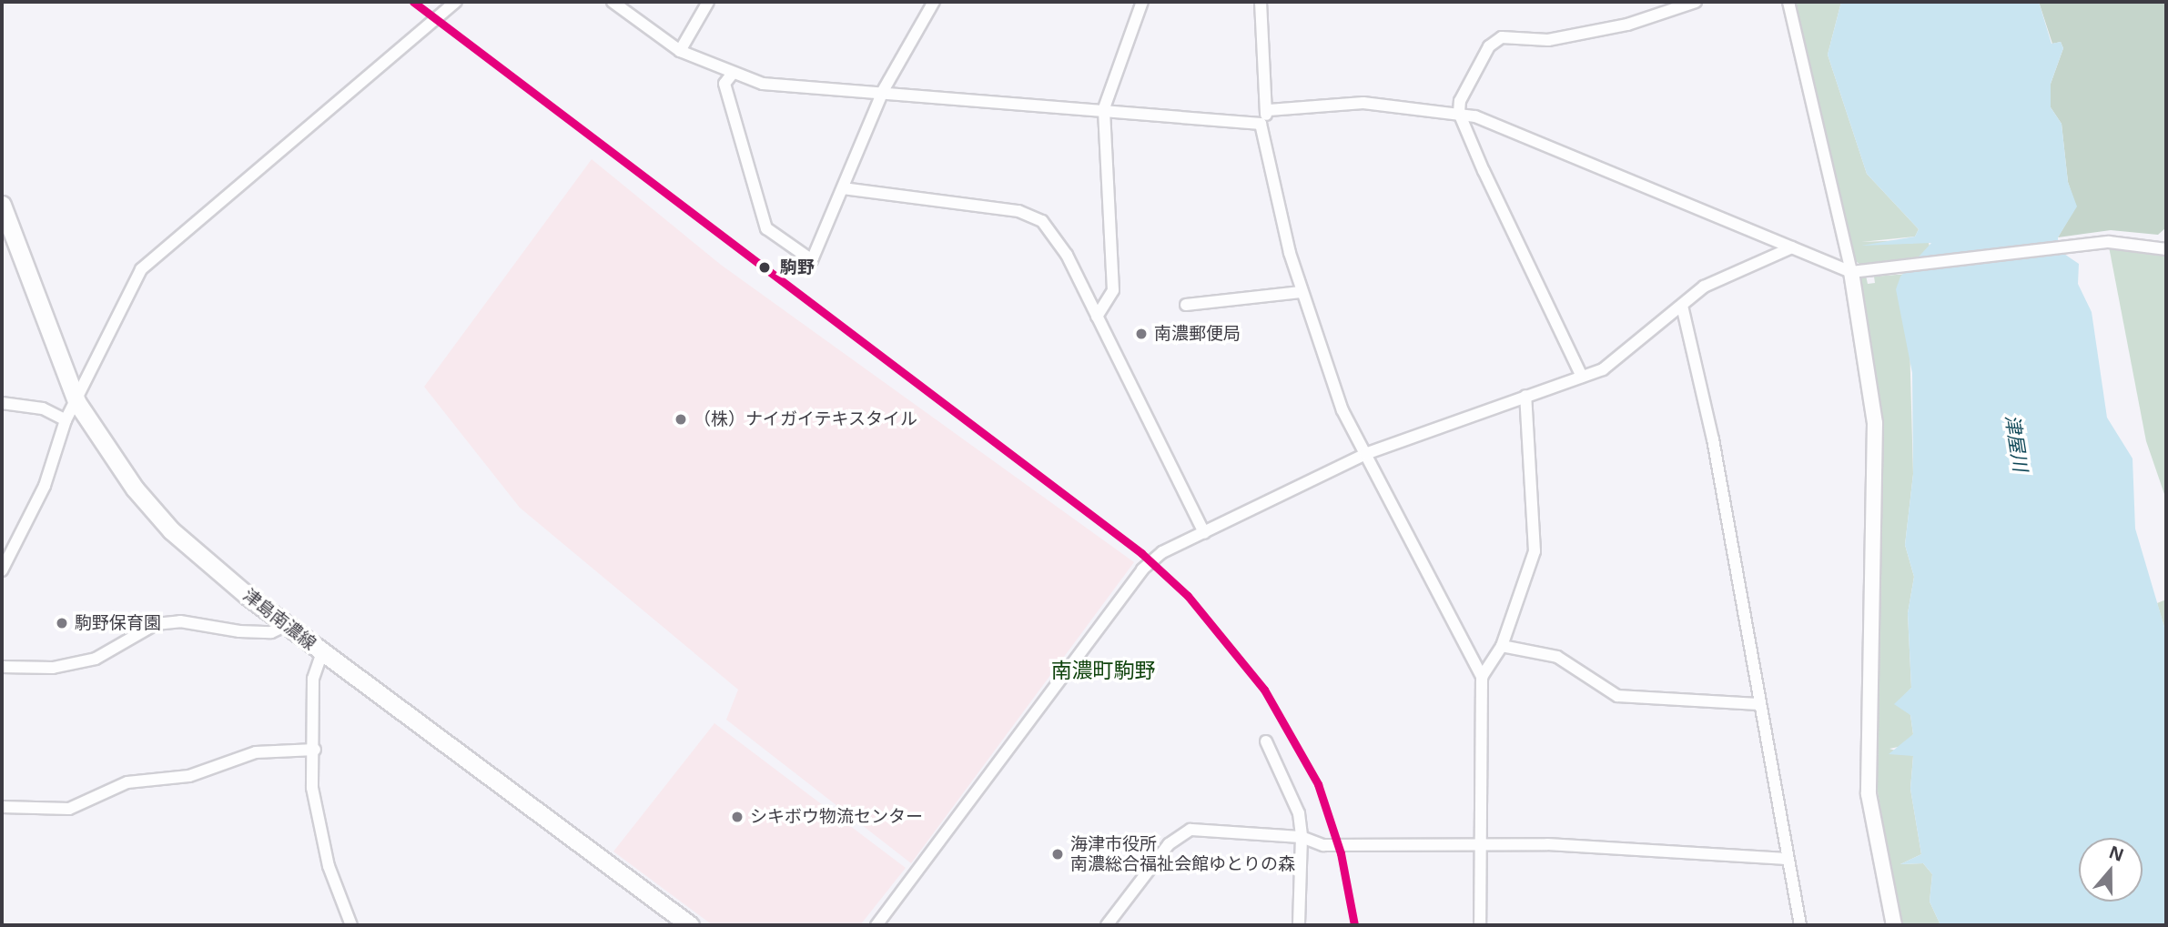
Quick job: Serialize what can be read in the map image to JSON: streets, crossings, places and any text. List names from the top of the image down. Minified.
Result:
{"streets":{"main road":["津島南濃線"]},"districts":["南濃町駒野"],"water":["津屋川"],"places":["駒野","南濃郵便局","（株）ナイガイテキスタイル","駒野保育園","シキボウ物流センター","海津市役所 南濃総合福祉会館ゆとりの森"],"north":"top"}
